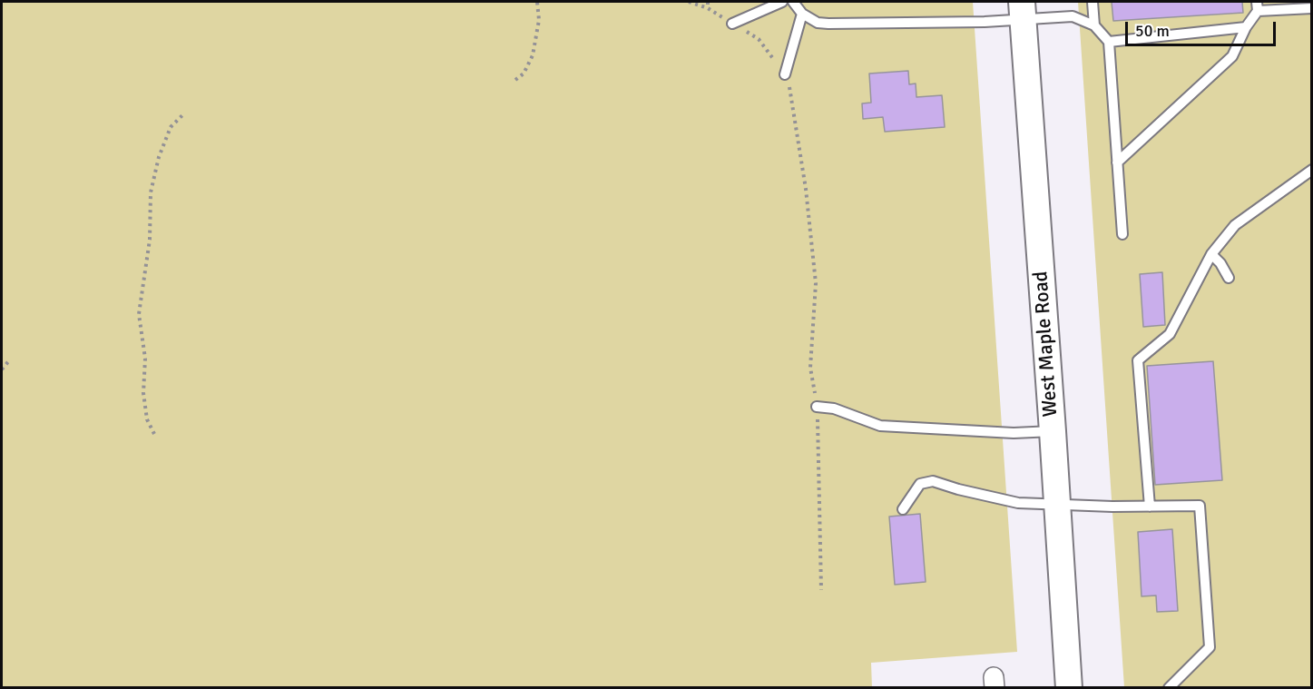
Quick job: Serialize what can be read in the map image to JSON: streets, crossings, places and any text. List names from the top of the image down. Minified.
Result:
{"streets":{"main road":["West Maple Road"]},"scale_bar":"50 m"}
